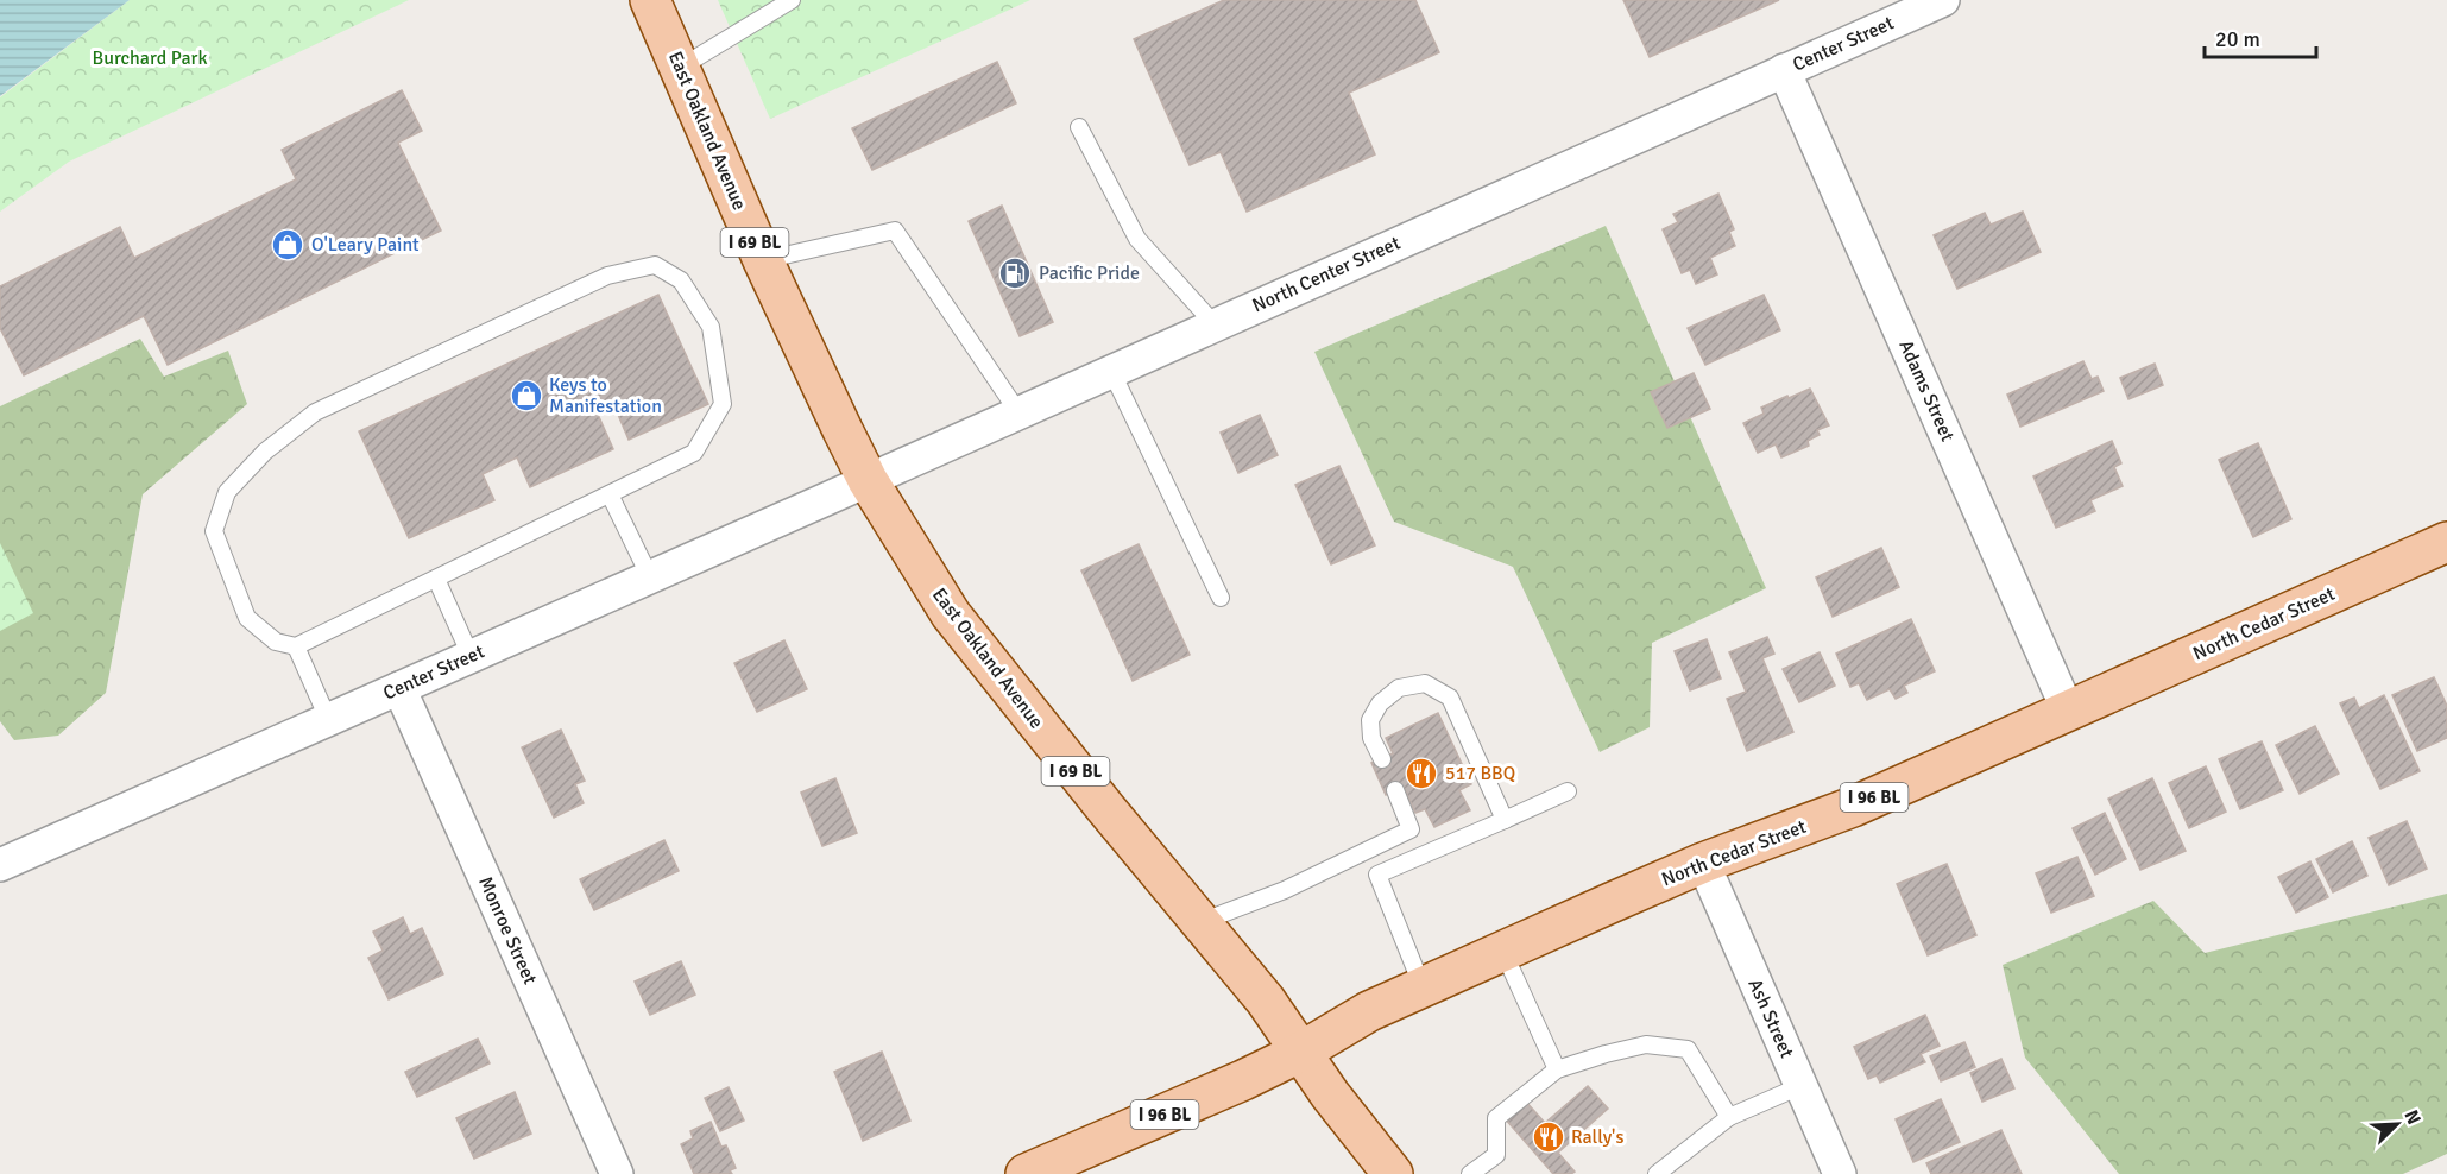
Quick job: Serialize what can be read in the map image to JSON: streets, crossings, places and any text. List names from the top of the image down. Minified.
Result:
{"streets":{"main road":["East Oakland Avenue","I 69 BL","North Cedar Street","I 96 BL"],"street":["Center Street","North Center Street","Adams Street","Monroe Street","Ash Street"]},"crossings":[["Center Street","East Oakland Avenue"],["Center Street","North Center Street"],["Center Street","Adams Street"],["Center Street","Monroe Street"],["East Oakland Avenue","North Center Street"],["East Oakland Avenue","North Cedar Street"],["North Center Street","Adams Street"],["Adams Street","North Cedar Street"],["North Cedar Street","Ash Street"]],"parks":["Burchard Park"],"places":{"shop":["O'Leary Paint","Keys to Manifestation"],"fuel station":["Pacific Pride"],"restaurant":["517 BBQ","Rally's"]},"scale_bar":"20 m","north":"top right"}
